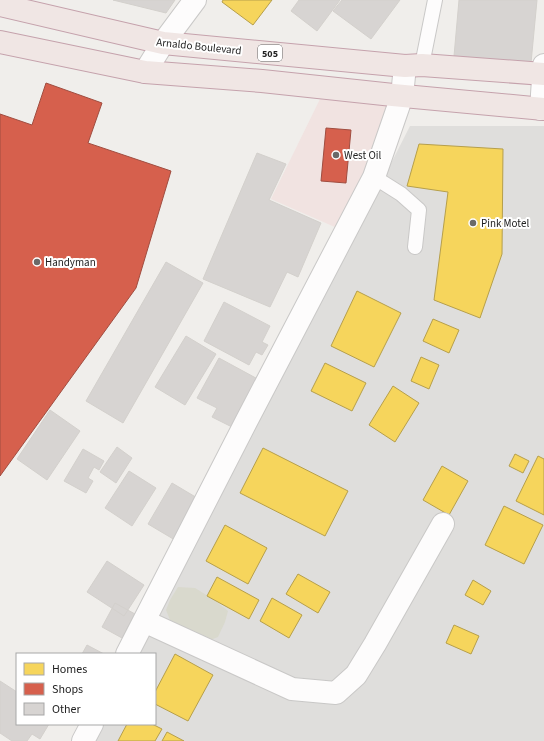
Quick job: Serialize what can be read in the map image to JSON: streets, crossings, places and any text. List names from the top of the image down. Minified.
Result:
{"streets":{"highway":["Arnaldo Boulevard","505"]},"places":["West Oil","Pink Motel","Handyman"],"legend":["Homes","Shops","Other"]}
